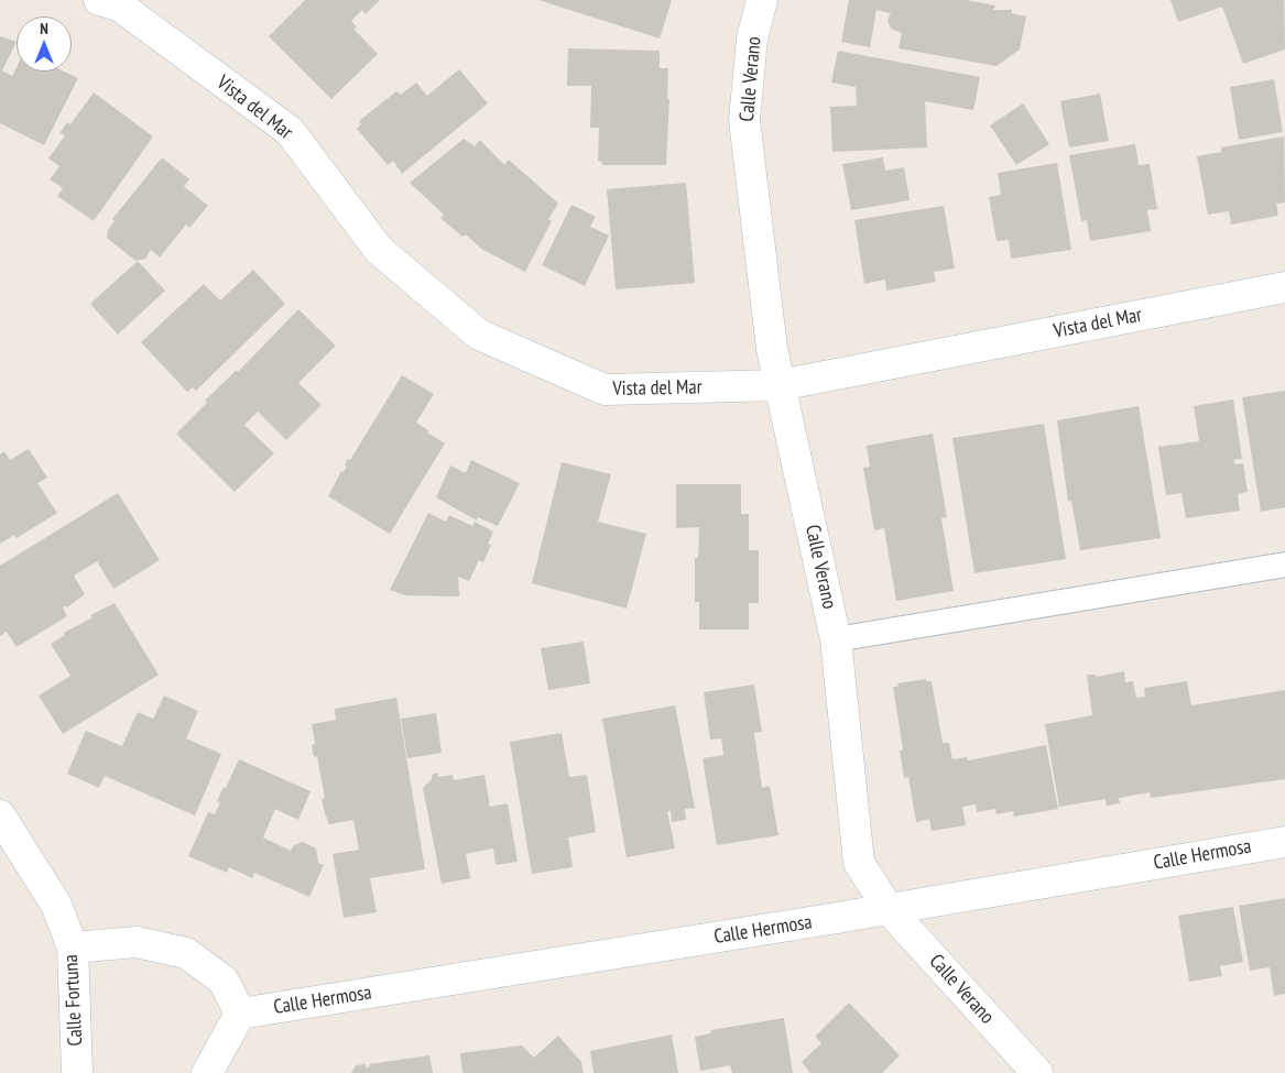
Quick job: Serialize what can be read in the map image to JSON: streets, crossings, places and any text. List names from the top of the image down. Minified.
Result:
{"streets":{"street":["Calle Verano","Vista del Mar","Calle Hermosa","Calle Fortuna"]},"crossings":[["Calle Verano","Vista del Mar"],["Calle Verano","Calle Hermosa"]],"north":"top"}
